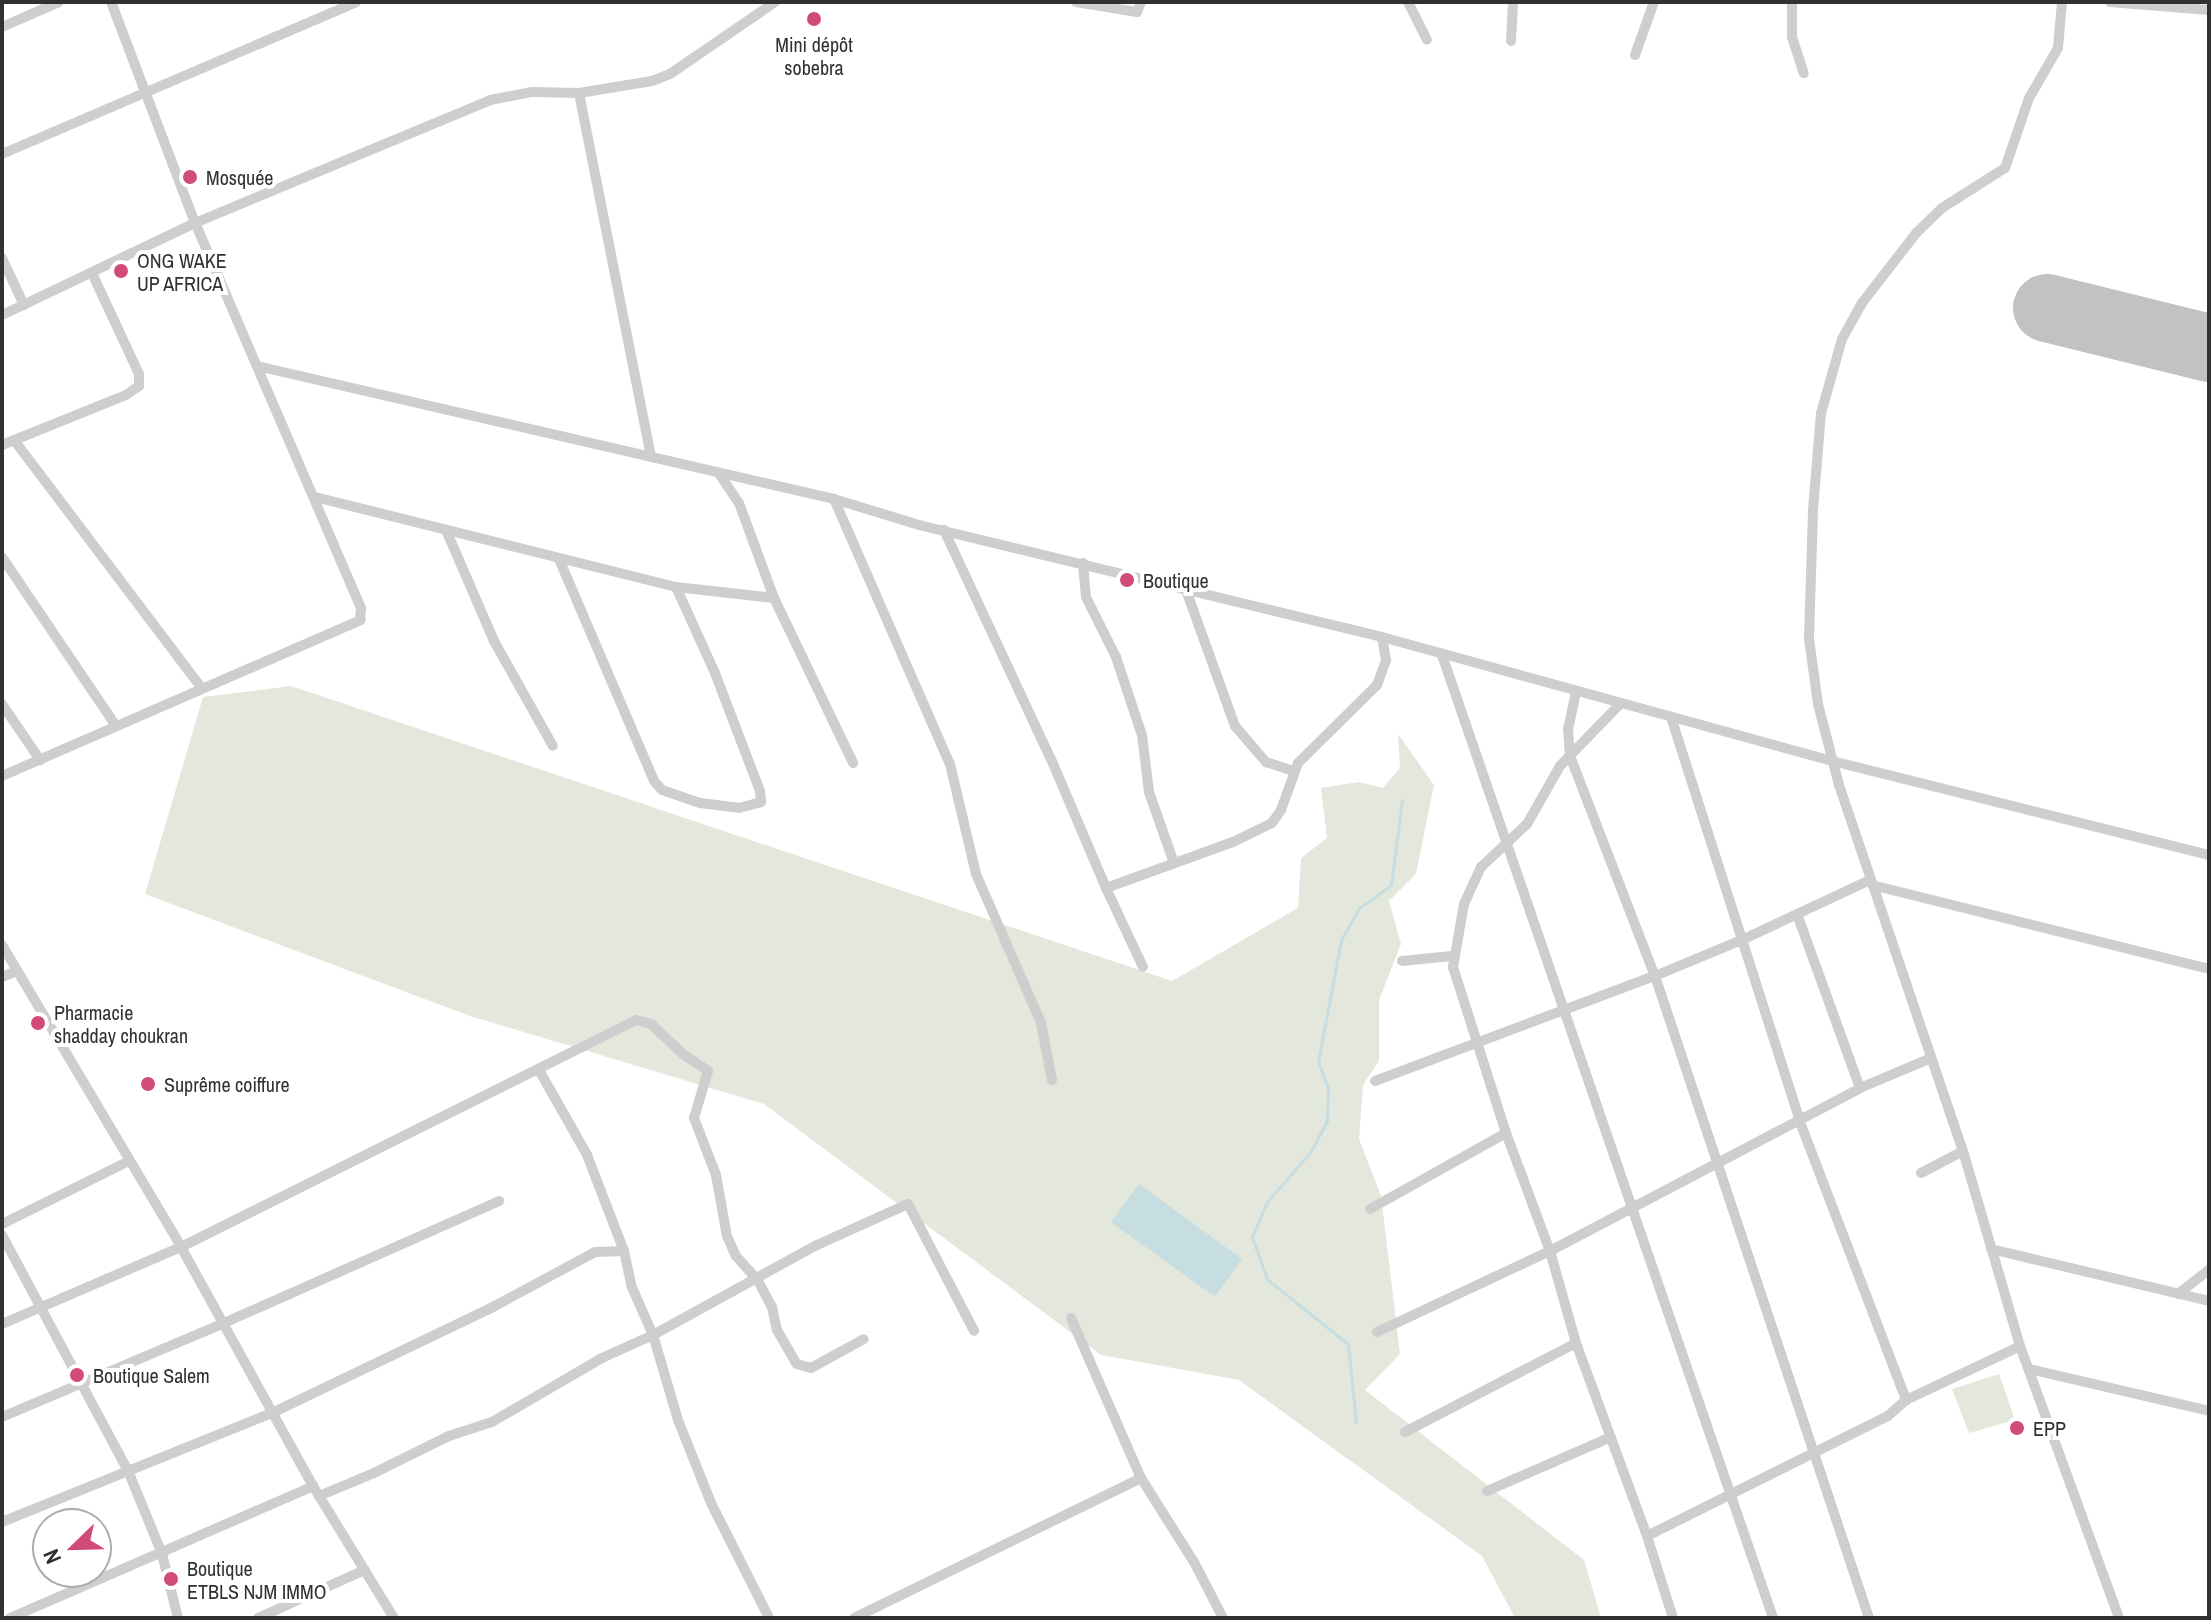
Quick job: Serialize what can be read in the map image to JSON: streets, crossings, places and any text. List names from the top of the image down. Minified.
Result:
{"places":["Mini dépôt sobebra","Mosquée","ONG WAKE UP AFRICA","Boutique","Pharmacie shadday choukran","Suprême coiffure","Boutique Salem","EPP","Boutique ETBLS NJM IMMO"],"north":"bottom left"}
